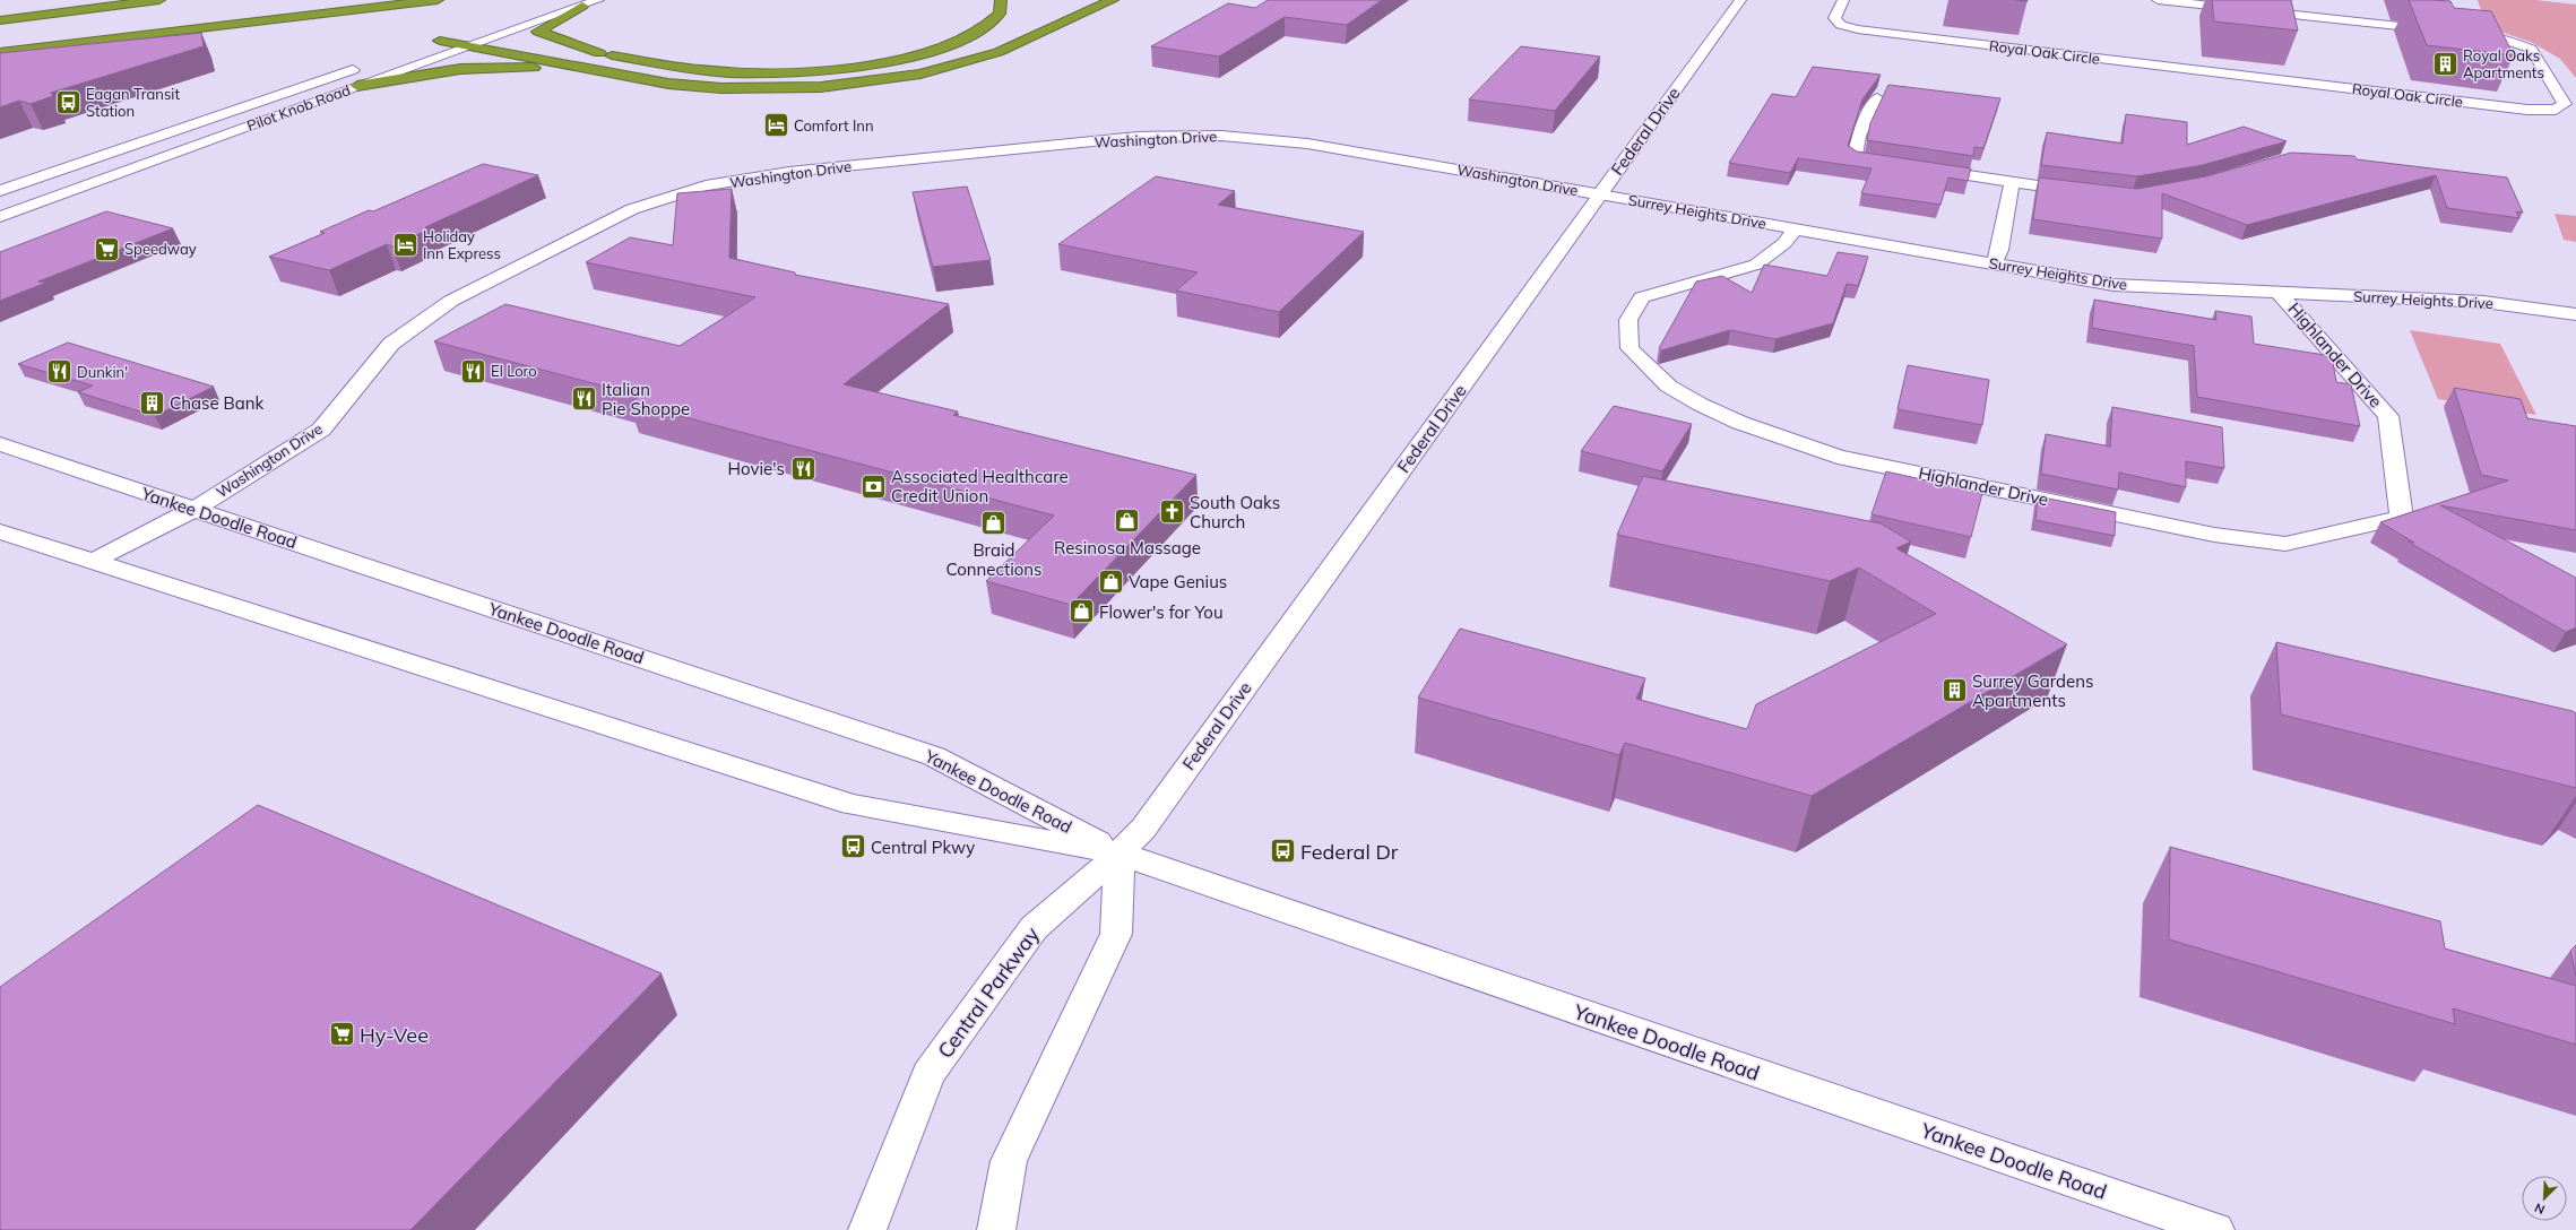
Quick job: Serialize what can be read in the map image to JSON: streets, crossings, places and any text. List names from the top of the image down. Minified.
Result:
{"streets":{"street":["Royal Oak Circle","Pilot Knob Road","Federal Drive","Washington Drive","Surrey Heights Drive","Highlander Drive","Yankee Doodle Road","Central Parkway"]},"crossings":[["Federal Drive","Washington Drive"],["Federal Drive","Surrey Heights Drive"],["Federal Drive","Yankee Doodle Road"],["Federal Drive","Central Parkway"],["Washington Drive","Surrey Heights Drive"],["Washington Drive","Yankee Doodle Road"],["Surrey Heights Drive","Highlander Drive"],["Yankee Doodle Road","Central Parkway"]],"places":{"building":["Royal Oaks Apartments","Chase Bank","Surrey Gardens Apartments"],"bus stop":["Eagan Transit Station","Central Pkwy","Federal Dr"],"hotel":["Comfort Inn","Holiday Inn Express"],"supermarket":["Speedway","Hy-Vee"],"restaurant":["El Loro","Dunkin'","Italian Pie Shoppe","Hovie's"],"bank":["Associated Healthcare Credit Union"],"church":["South Oaks Church"],"shop":["Resinosa Massage","Braid Connections","Vape Genius","Flower's for You"]},"north":"bottom left"}
